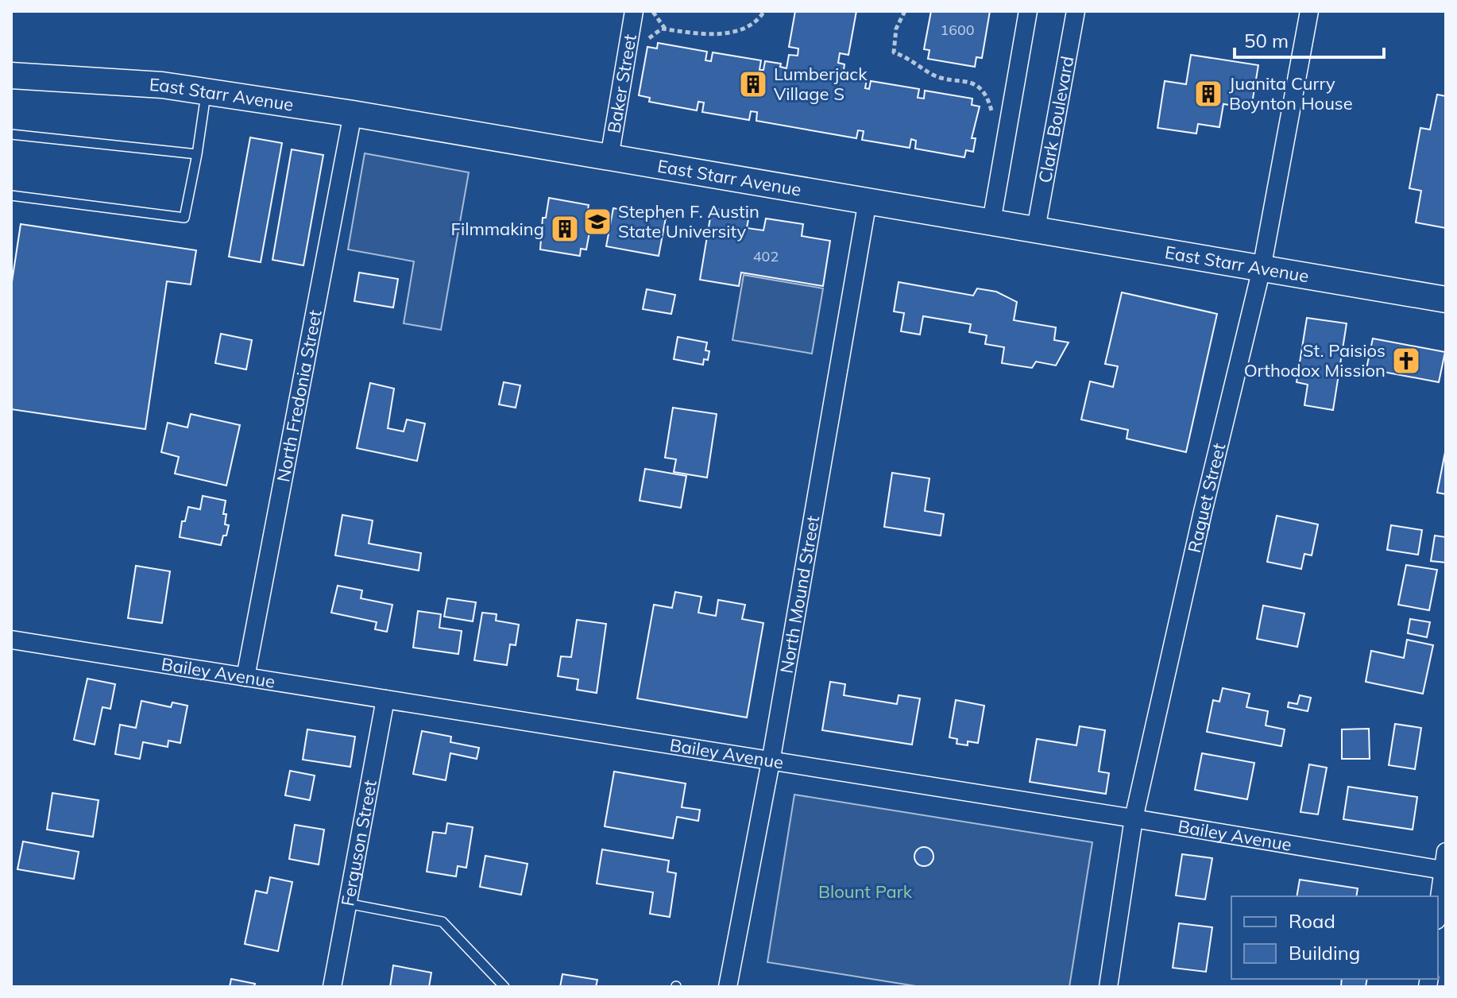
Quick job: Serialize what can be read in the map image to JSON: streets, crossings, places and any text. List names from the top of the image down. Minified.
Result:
{"streets":{"main road":["East Starr Avenue"],"street":["Baker Street","Clark Boulevard","North Fredonia Street","Raguet Street","North Mound Street","Bailey Avenue","Ferguson Street"]},"crossings":[["Baker Street","East Starr Avenue"],["East Starr Avenue","Clark Boulevard"],["East Starr Avenue","North Fredonia Street"],["East Starr Avenue","Raguet Street"],["East Starr Avenue","North Mound Street"],["North Fredonia Street","Bailey Avenue"],["Raguet Street","Bailey Avenue"],["North Mound Street","Bailey Avenue"],["Bailey Avenue","Ferguson Street"]],"parks":["Blount Park"],"places":{"building":["Lumberjack Village S","Juanita Curry Boynton House","Filmmaking"],"school or university":["Stephen F. Austin State University"],"church":["St. Paisios Orthodox Mission"]},"house_numbers":["1600","402"],"legend":["Road","Building"],"scale_bar":"50 m"}
